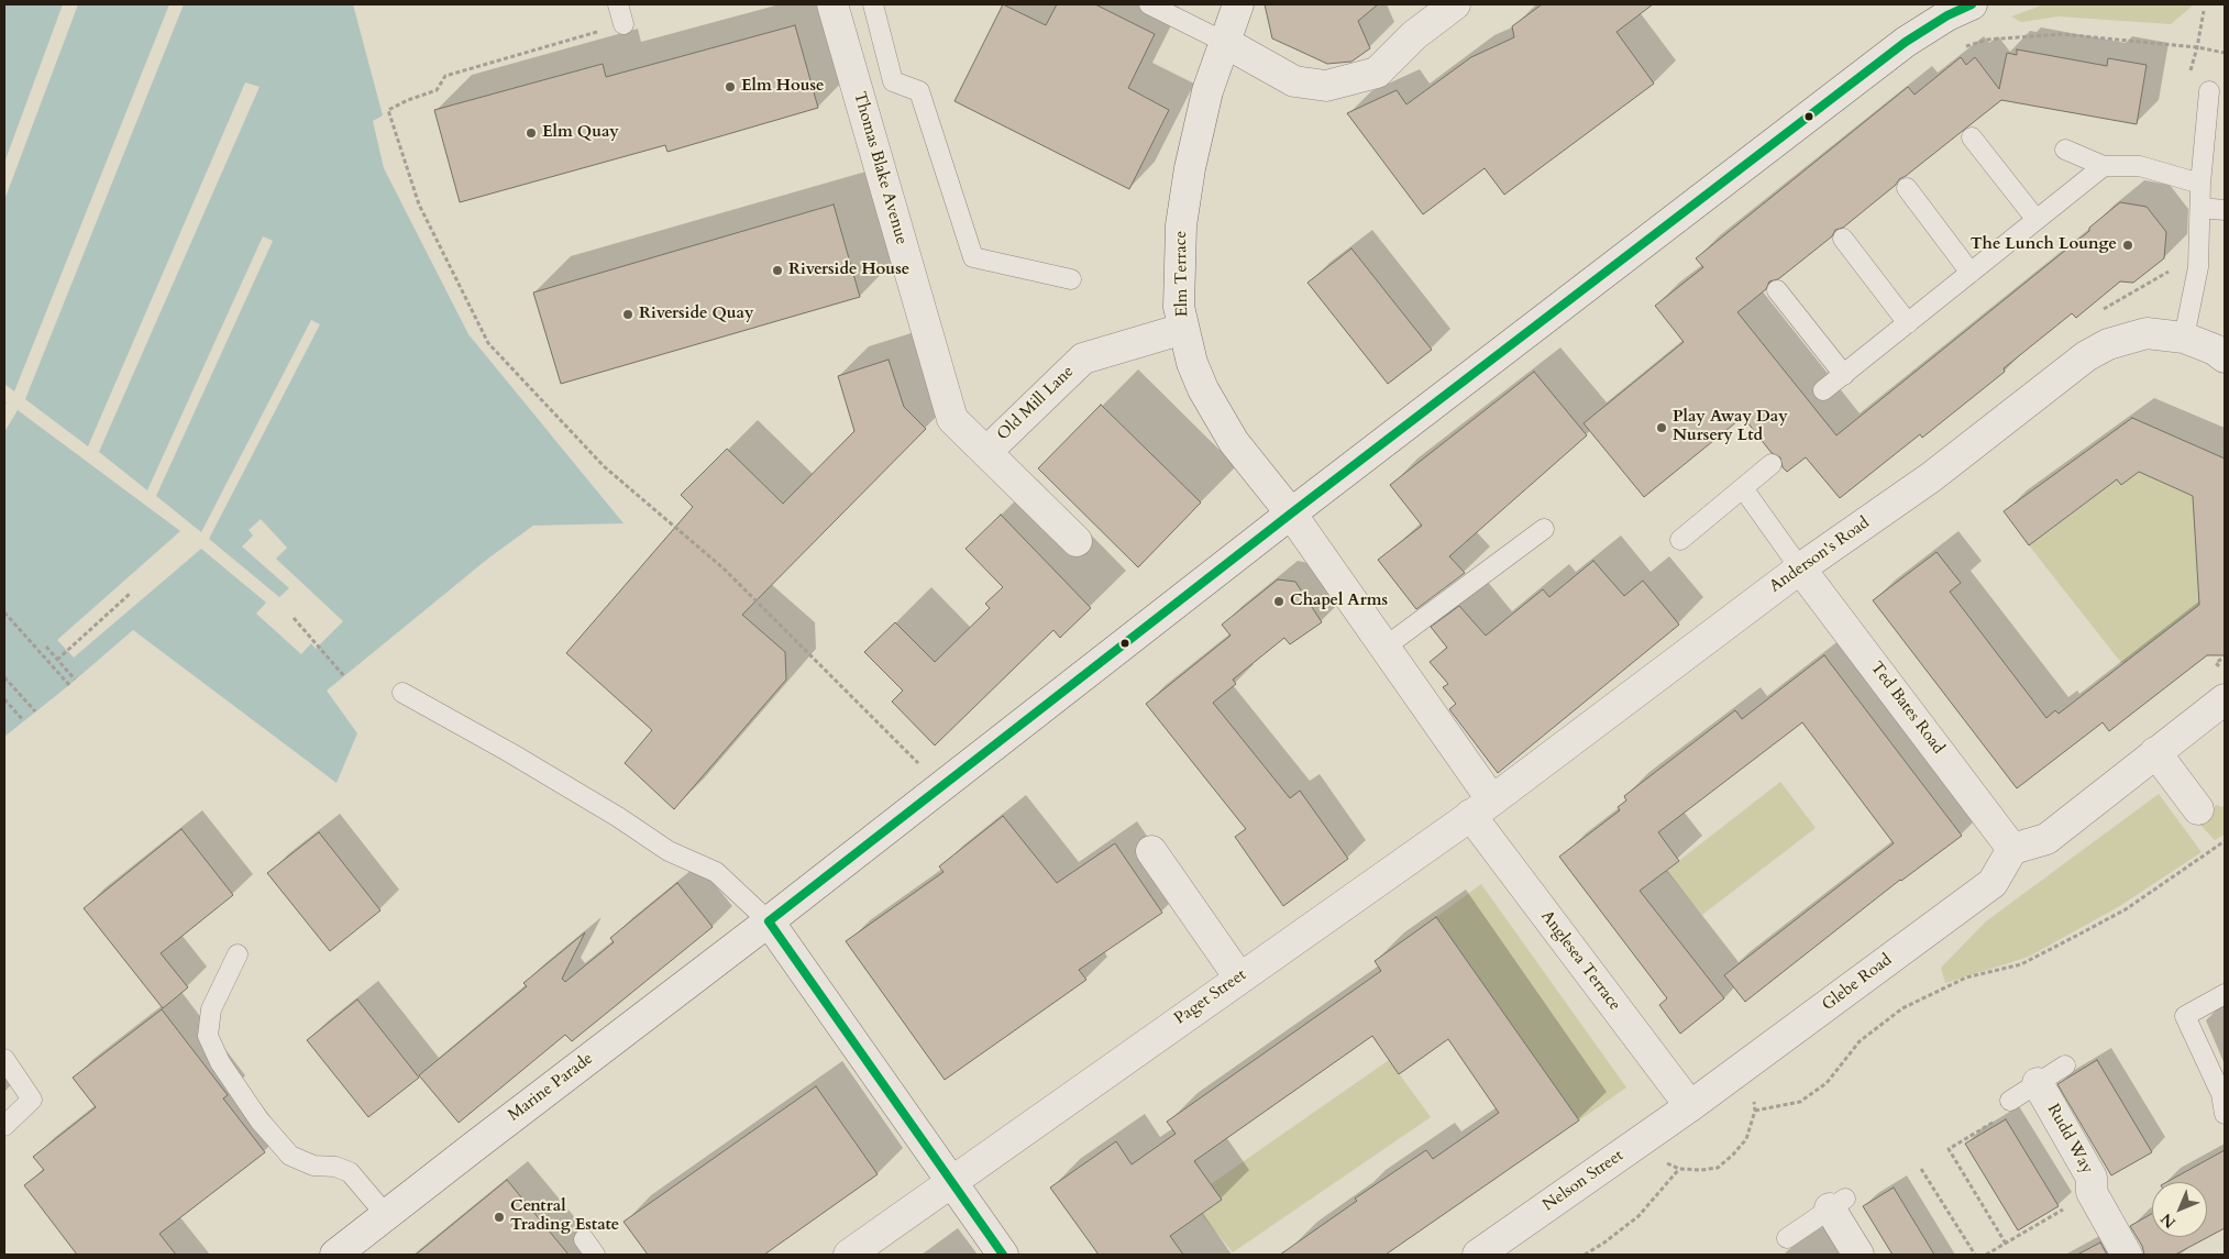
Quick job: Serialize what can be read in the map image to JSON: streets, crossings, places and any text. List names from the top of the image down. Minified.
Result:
{"streets":{"street":["Thomas Blake Avenue","Elm Terrace","Old Mill Lane","Anderson's Road","Ted Bates Road","Anglesea Terrace","Glebe Road","Paget Street","Marine Parade","Rudd Way","Nelson Street"]},"crossings":[["Thomas Blake Avenue","Old Mill Lane"],["Elm Terrace","Old Mill Lane"],["Elm Terrace","Anglesea Terrace"],["Elm Terrace","Marine Parade"],["Anderson's Road","Ted Bates Road"],["Anderson's Road","Anglesea Terrace"],["Anderson's Road","Paget Street"],["Ted Bates Road","Glebe Road"],["Anglesea Terrace","Glebe Road"],["Anglesea Terrace","Paget Street"],["Anglesea Terrace","Marine Parade"],["Anglesea Terrace","Nelson Street"],["Glebe Road","Nelson Street"]],"places":["Elm House","Elm Quay","The Lunch Lounge","Riverside House","Riverside Quay","Play Away Day Nursery Ltd","Chapel Arms","Central Trading Estate"],"north":"bottom left"}
